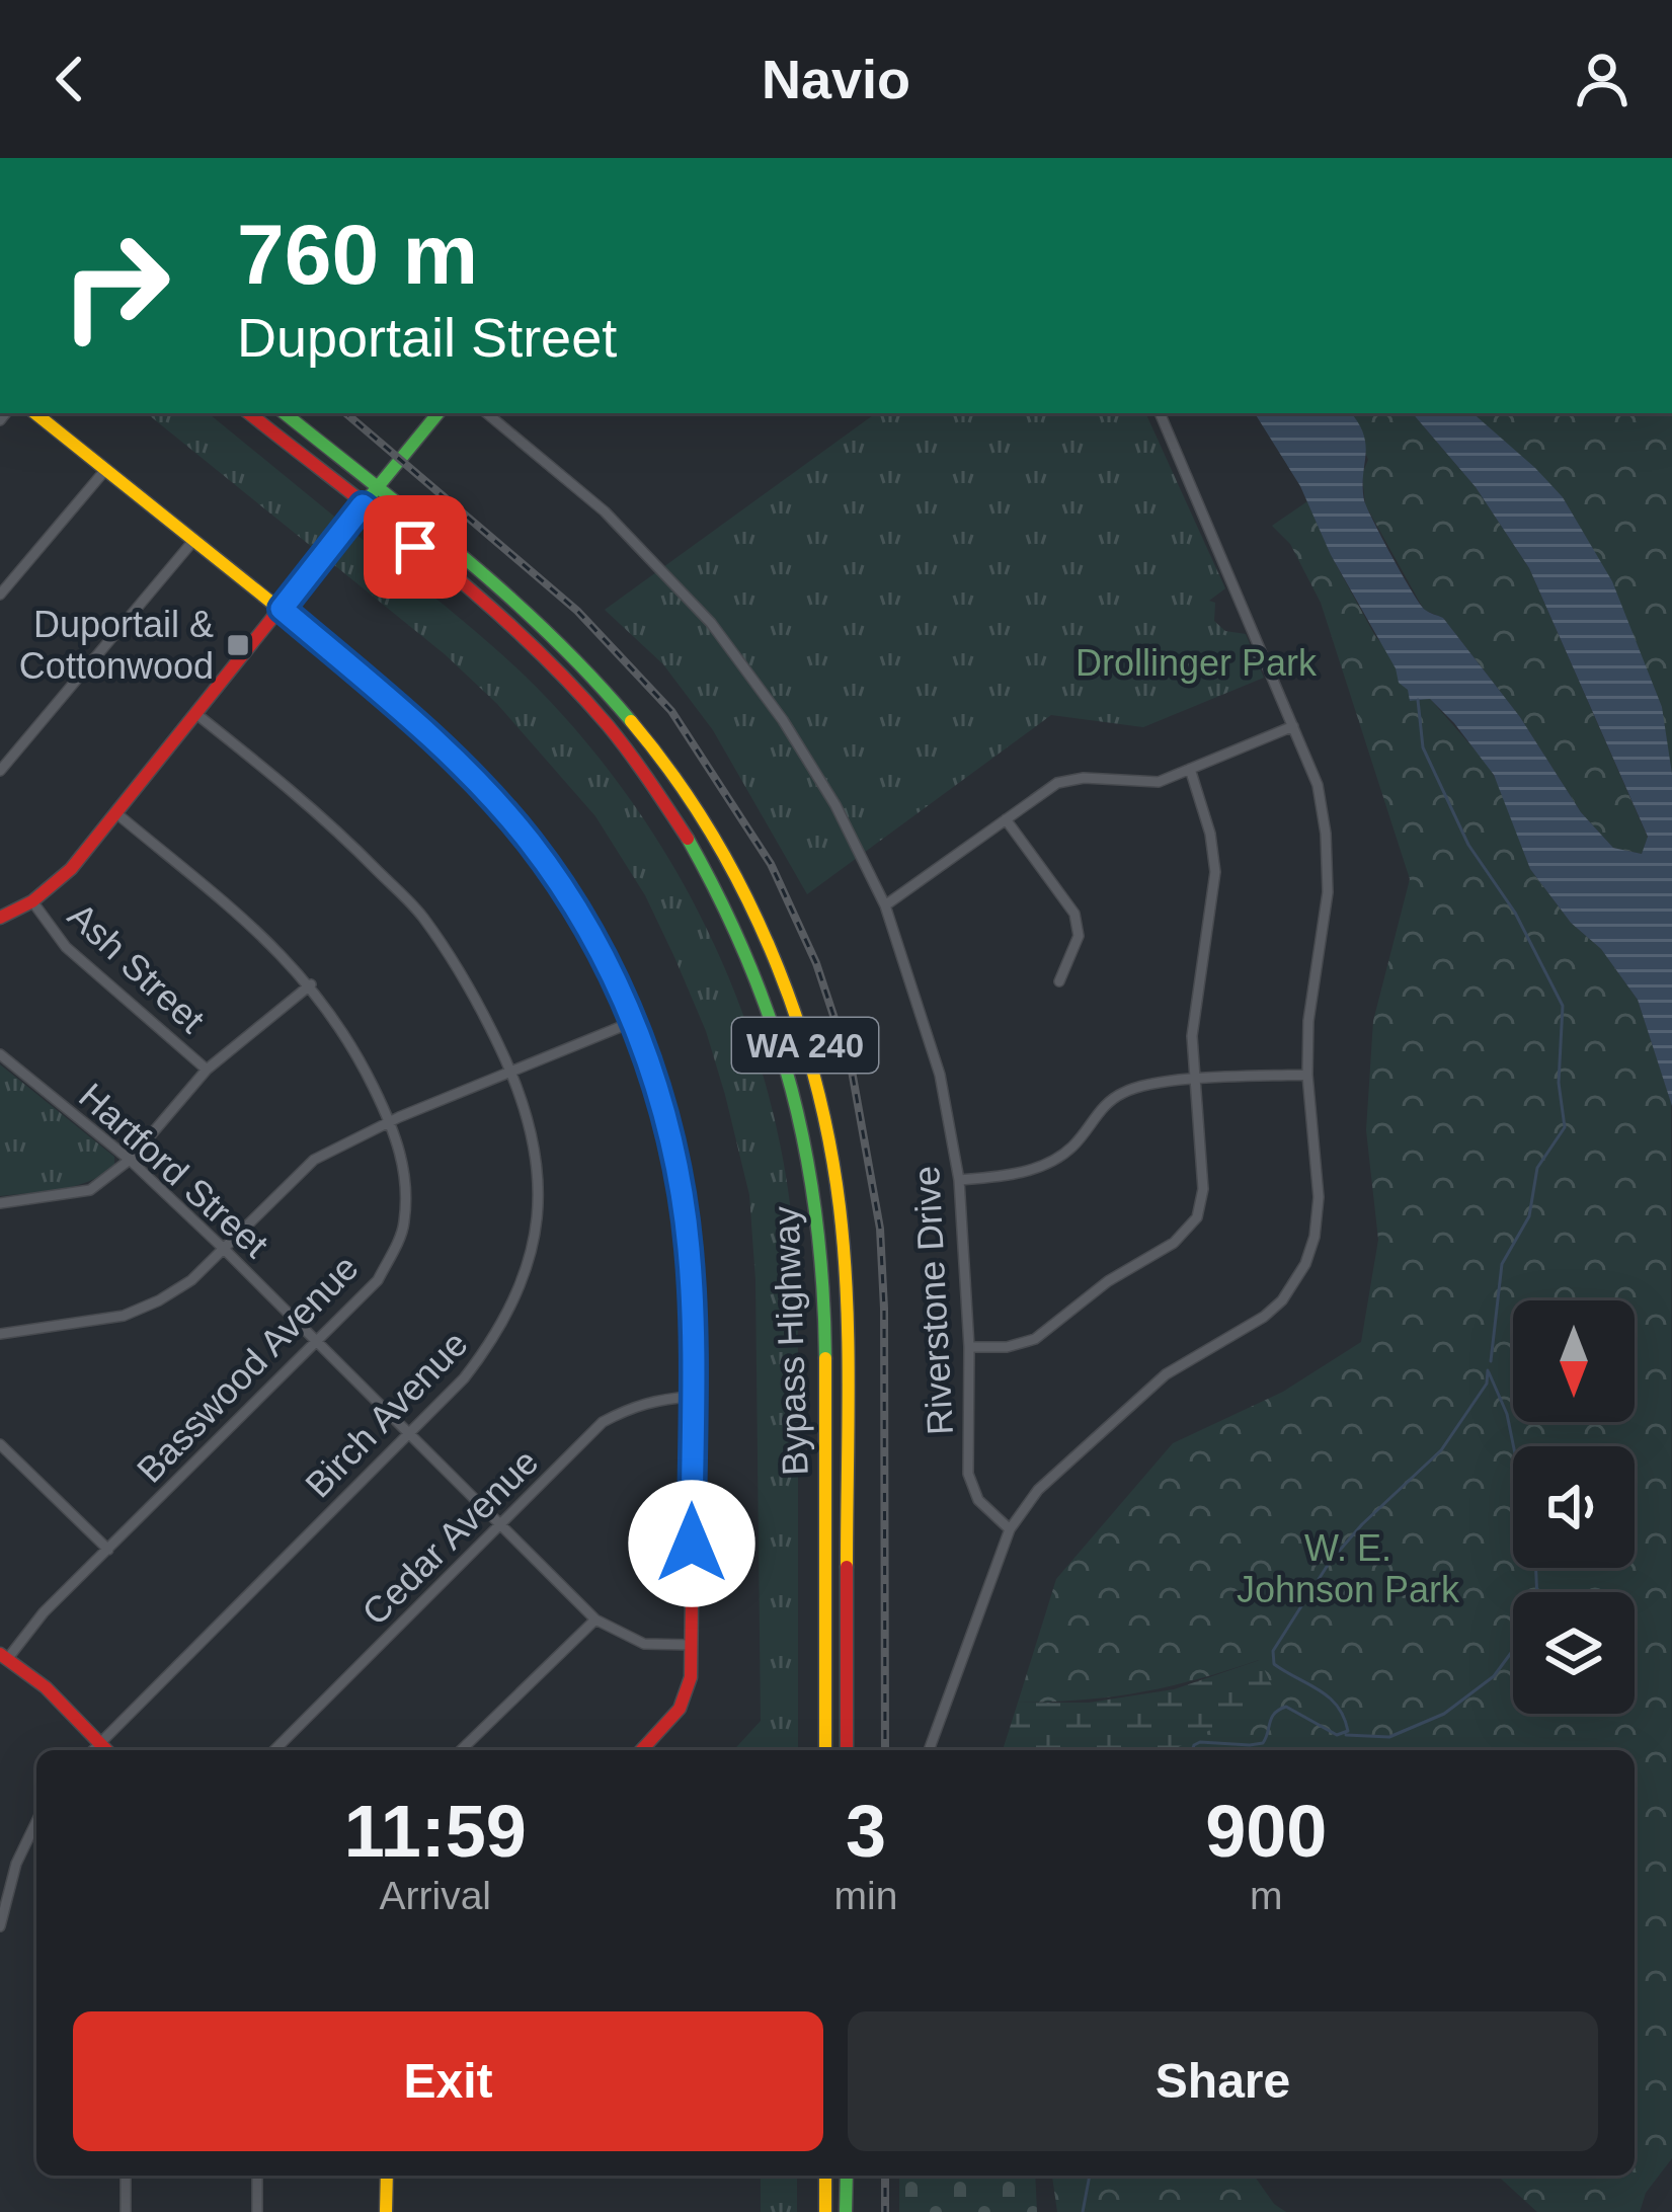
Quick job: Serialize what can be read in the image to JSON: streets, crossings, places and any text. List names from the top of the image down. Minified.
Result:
{"streets":{"main road":["WA 240","Bypass Highway"],"street":["Ash Street","Hartford Street","Riverstone Drive","Basswood Avenue","Birch Avenue","Cedar Avenue"]},"crossings":[["Hartford Street","Basswood Avenue"],["Hartford Street","Birch Avenue"],["Hartford Street","Cedar Avenue"]],"parks":["Drollinger Park","W. E. Johnson Park"],"places":{"transit":["Duportail & Cottonwood"]},"north":"bottom","page":{"header":"Navio","turn":["760 m","Duportail Street"],"eta":["11:59","Arrival","3","min","900","m"],"buttons":["Exit","Share"]}}
